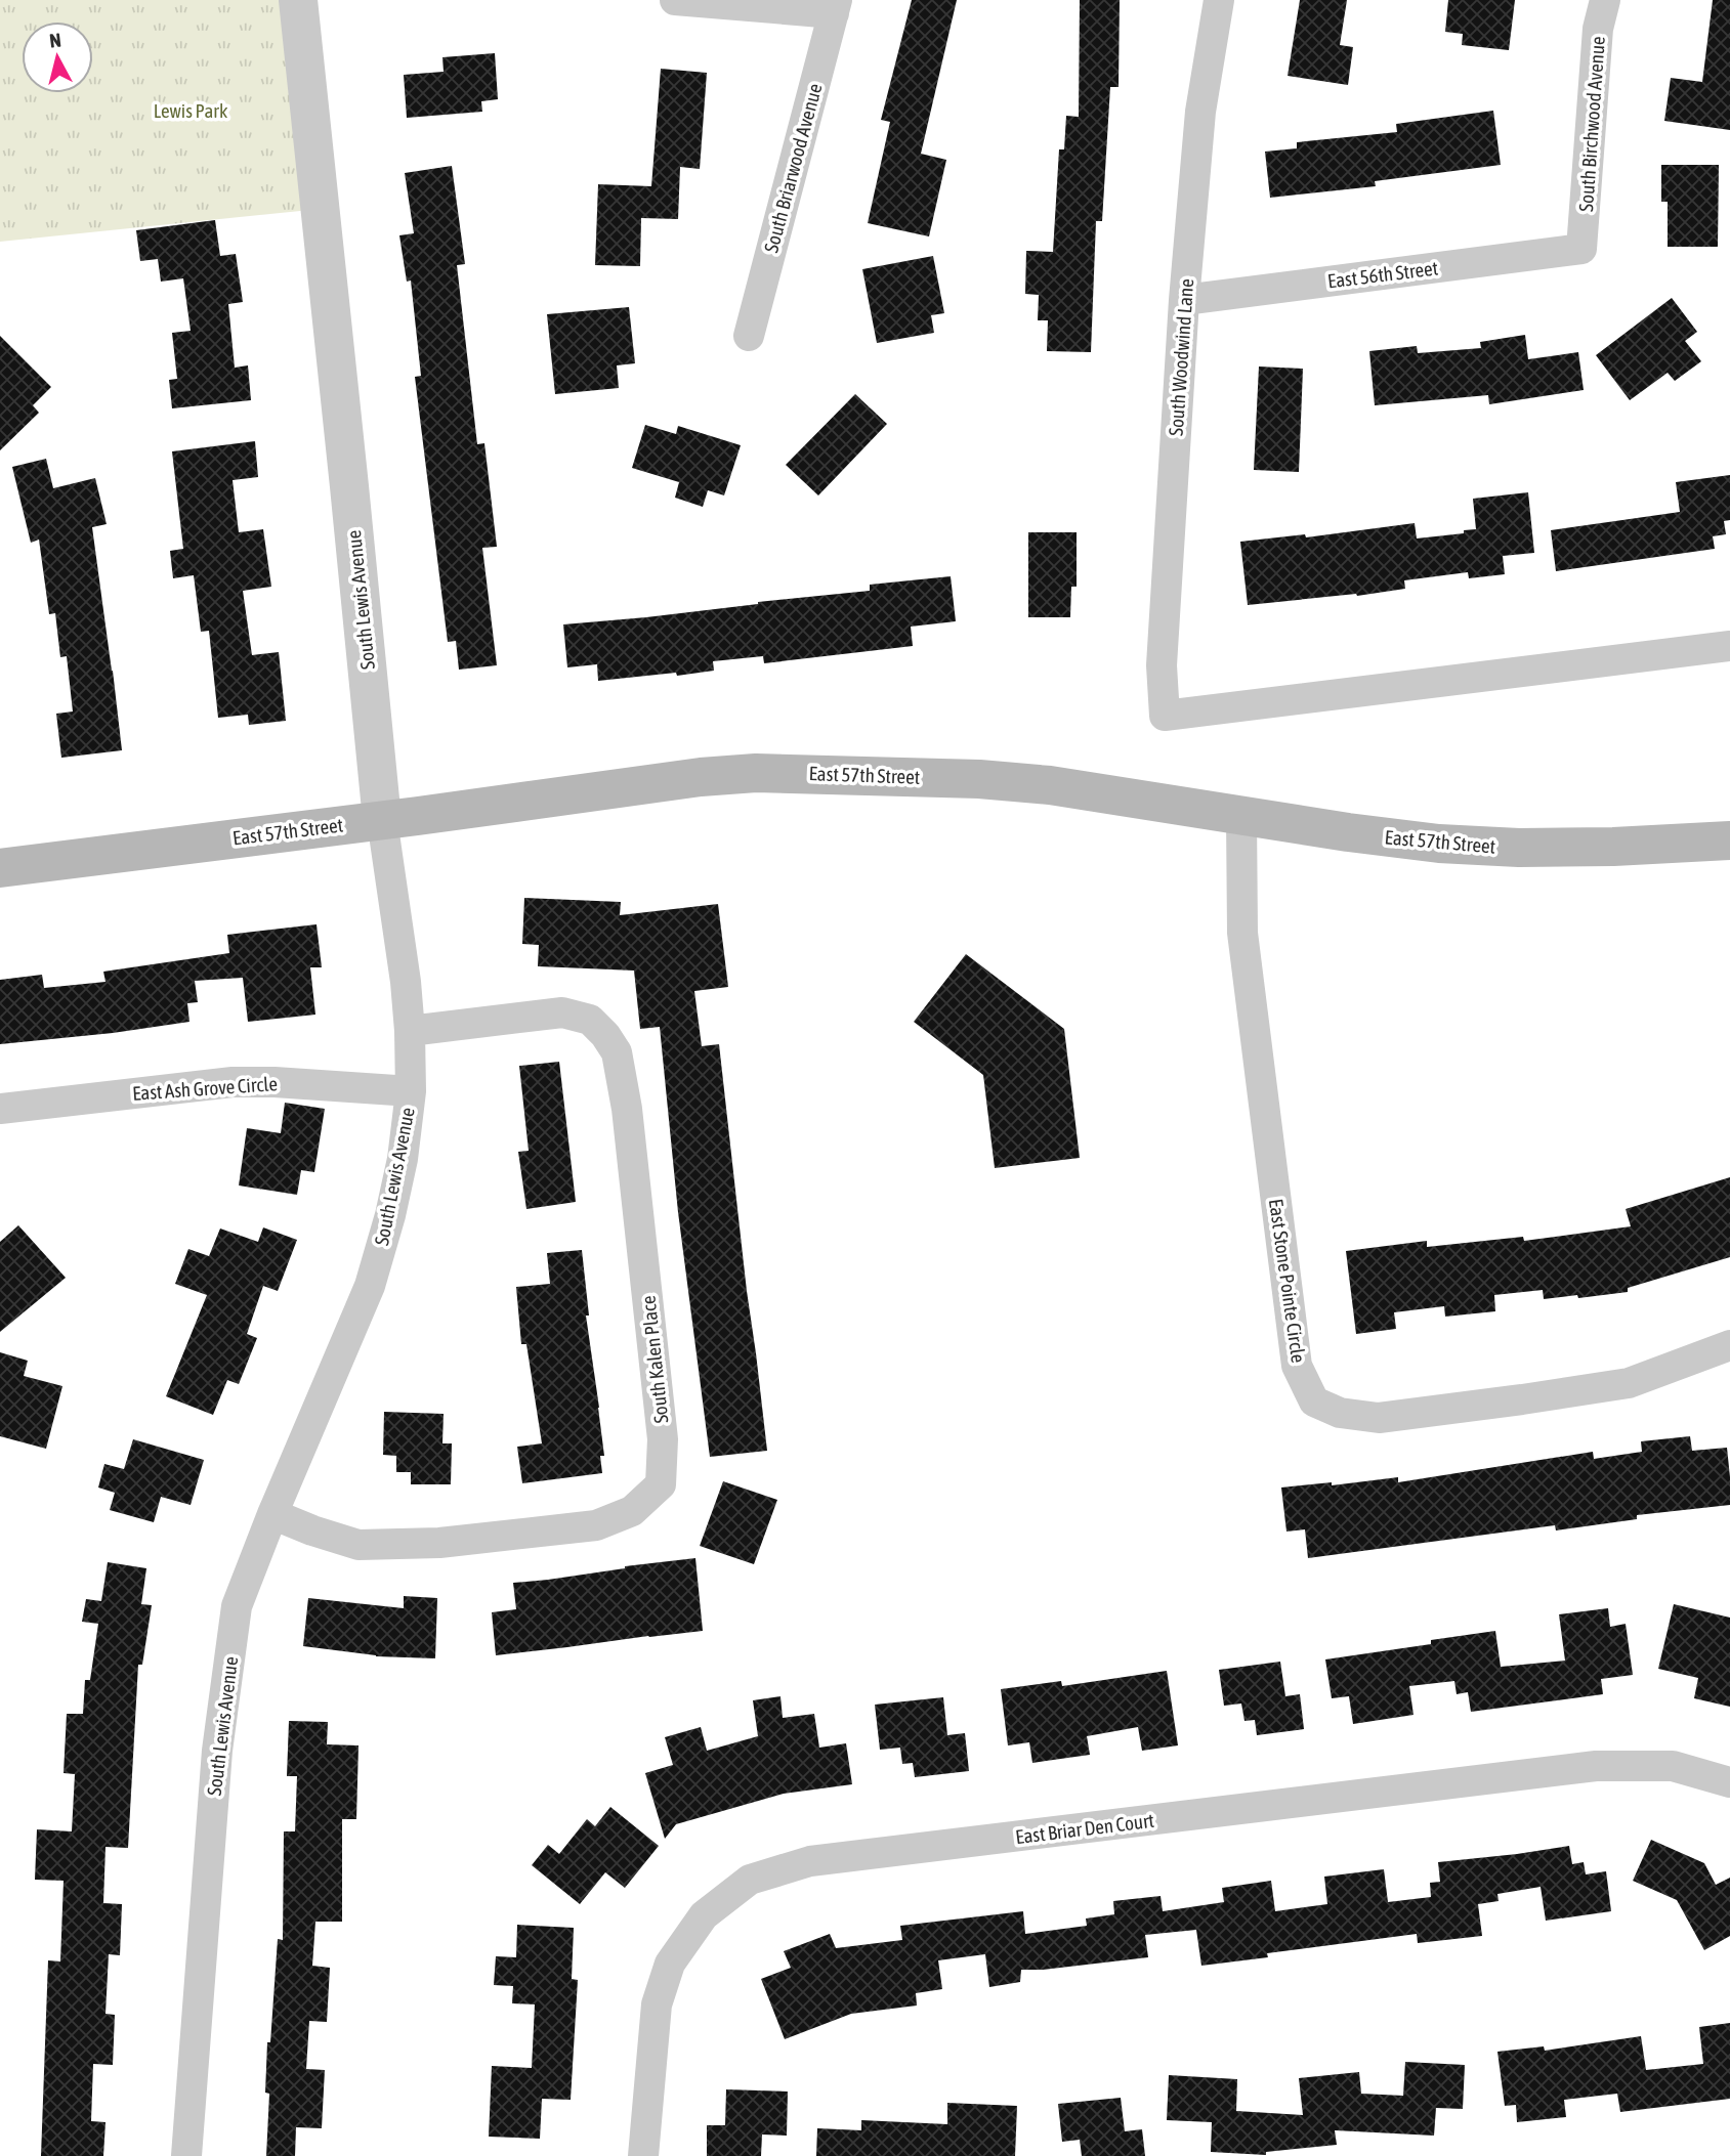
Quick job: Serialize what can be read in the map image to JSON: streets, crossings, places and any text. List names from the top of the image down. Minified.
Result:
{"streets":{"main road":["East 57th Street"],"street":["South Birchwood Avenue","South Briarwood Avenue","East 56th Street","South Woodwind Lane","South Lewis Avenue","East Ash Grove Circle","East Stone Pointe Circle","South Kalen Place","East Briar Den Court"]},"crossings":[["South Birchwood Avenue","East 56th Street"],["East 56th Street","South Woodwind Lane"],["South Lewis Avenue","East 57th Street"],["South Lewis Avenue","East Ash Grove Circle"],["South Lewis Avenue","South Kalen Place"],["East 57th Street","East Stone Pointe Circle"]],"parks":["Lewis Park"],"north":"top"}
